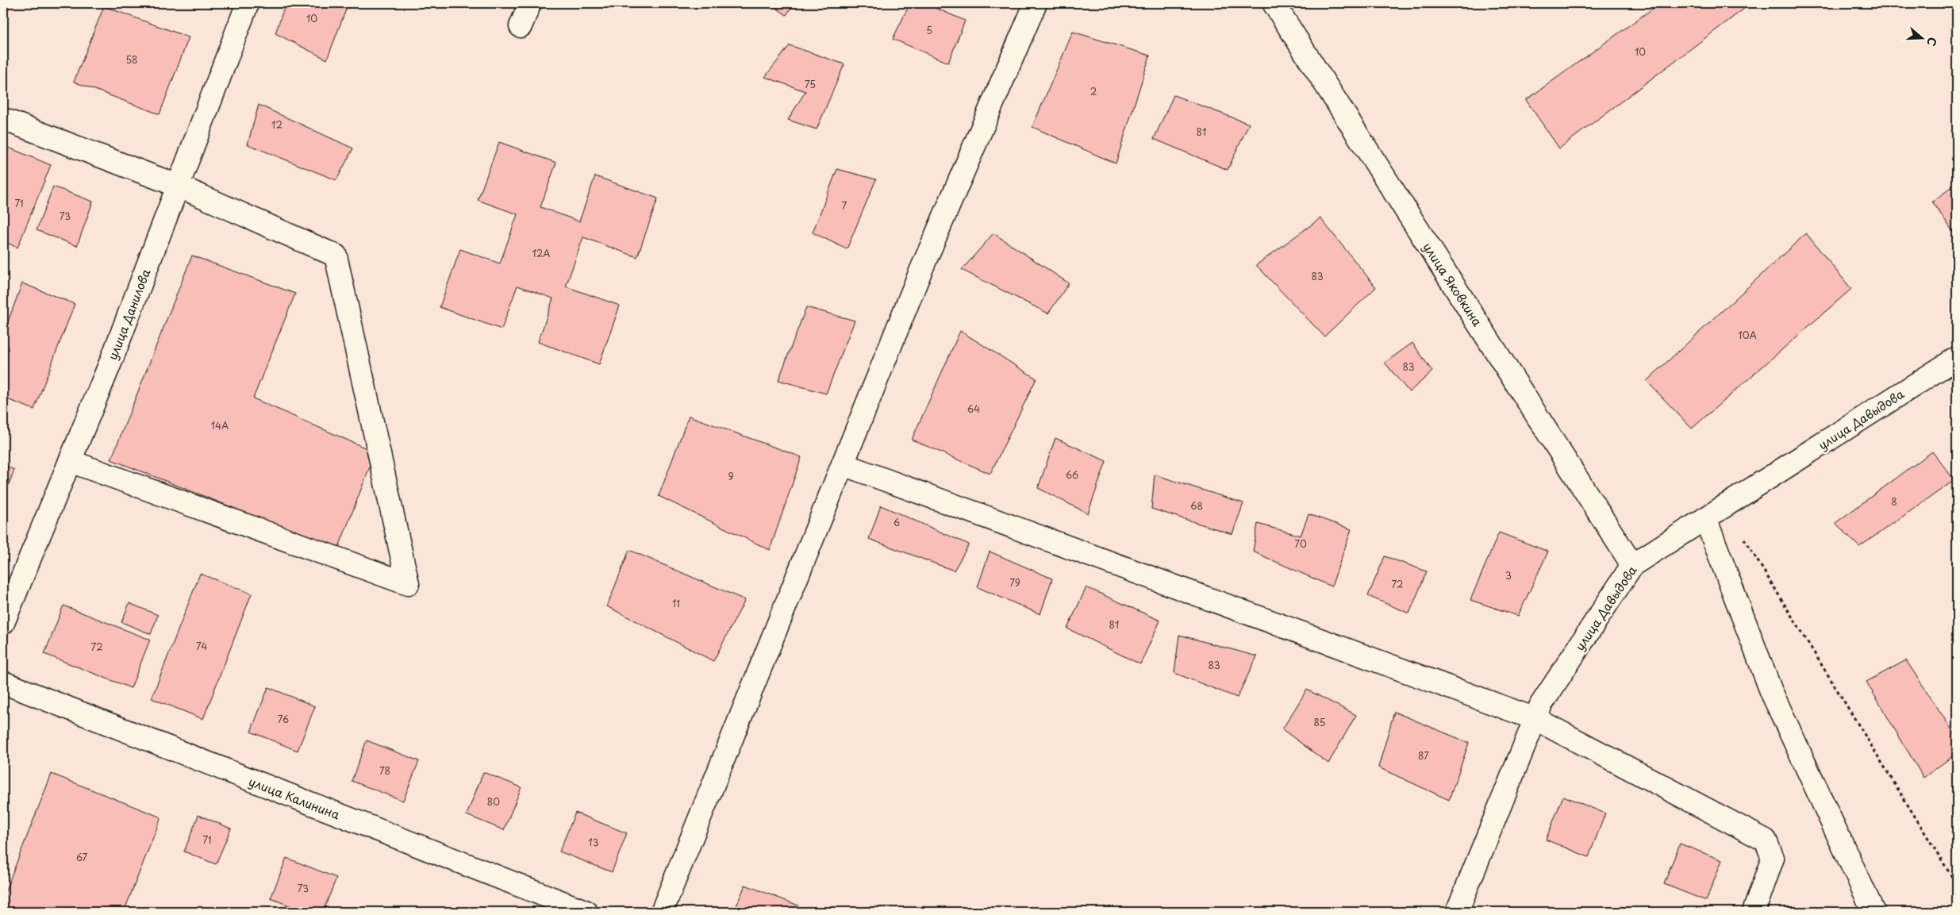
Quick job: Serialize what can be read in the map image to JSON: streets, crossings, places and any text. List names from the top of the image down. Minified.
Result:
{"streets":{"street":["улица Яковкина","улица Данилова","улица Давыдова","улица Калинина"]},"crossings":[["улица Яковкина","улица Давыдова"]],"house_numbers":["10","5","10","58","75","2","12","81","71","7","73","12А","83","10А","83","64","14А","66","9","8","68","6","70","3","79","72","11","81","74","72","83","76","85","87","78","80","71","13","67","73"],"north":"right"}
